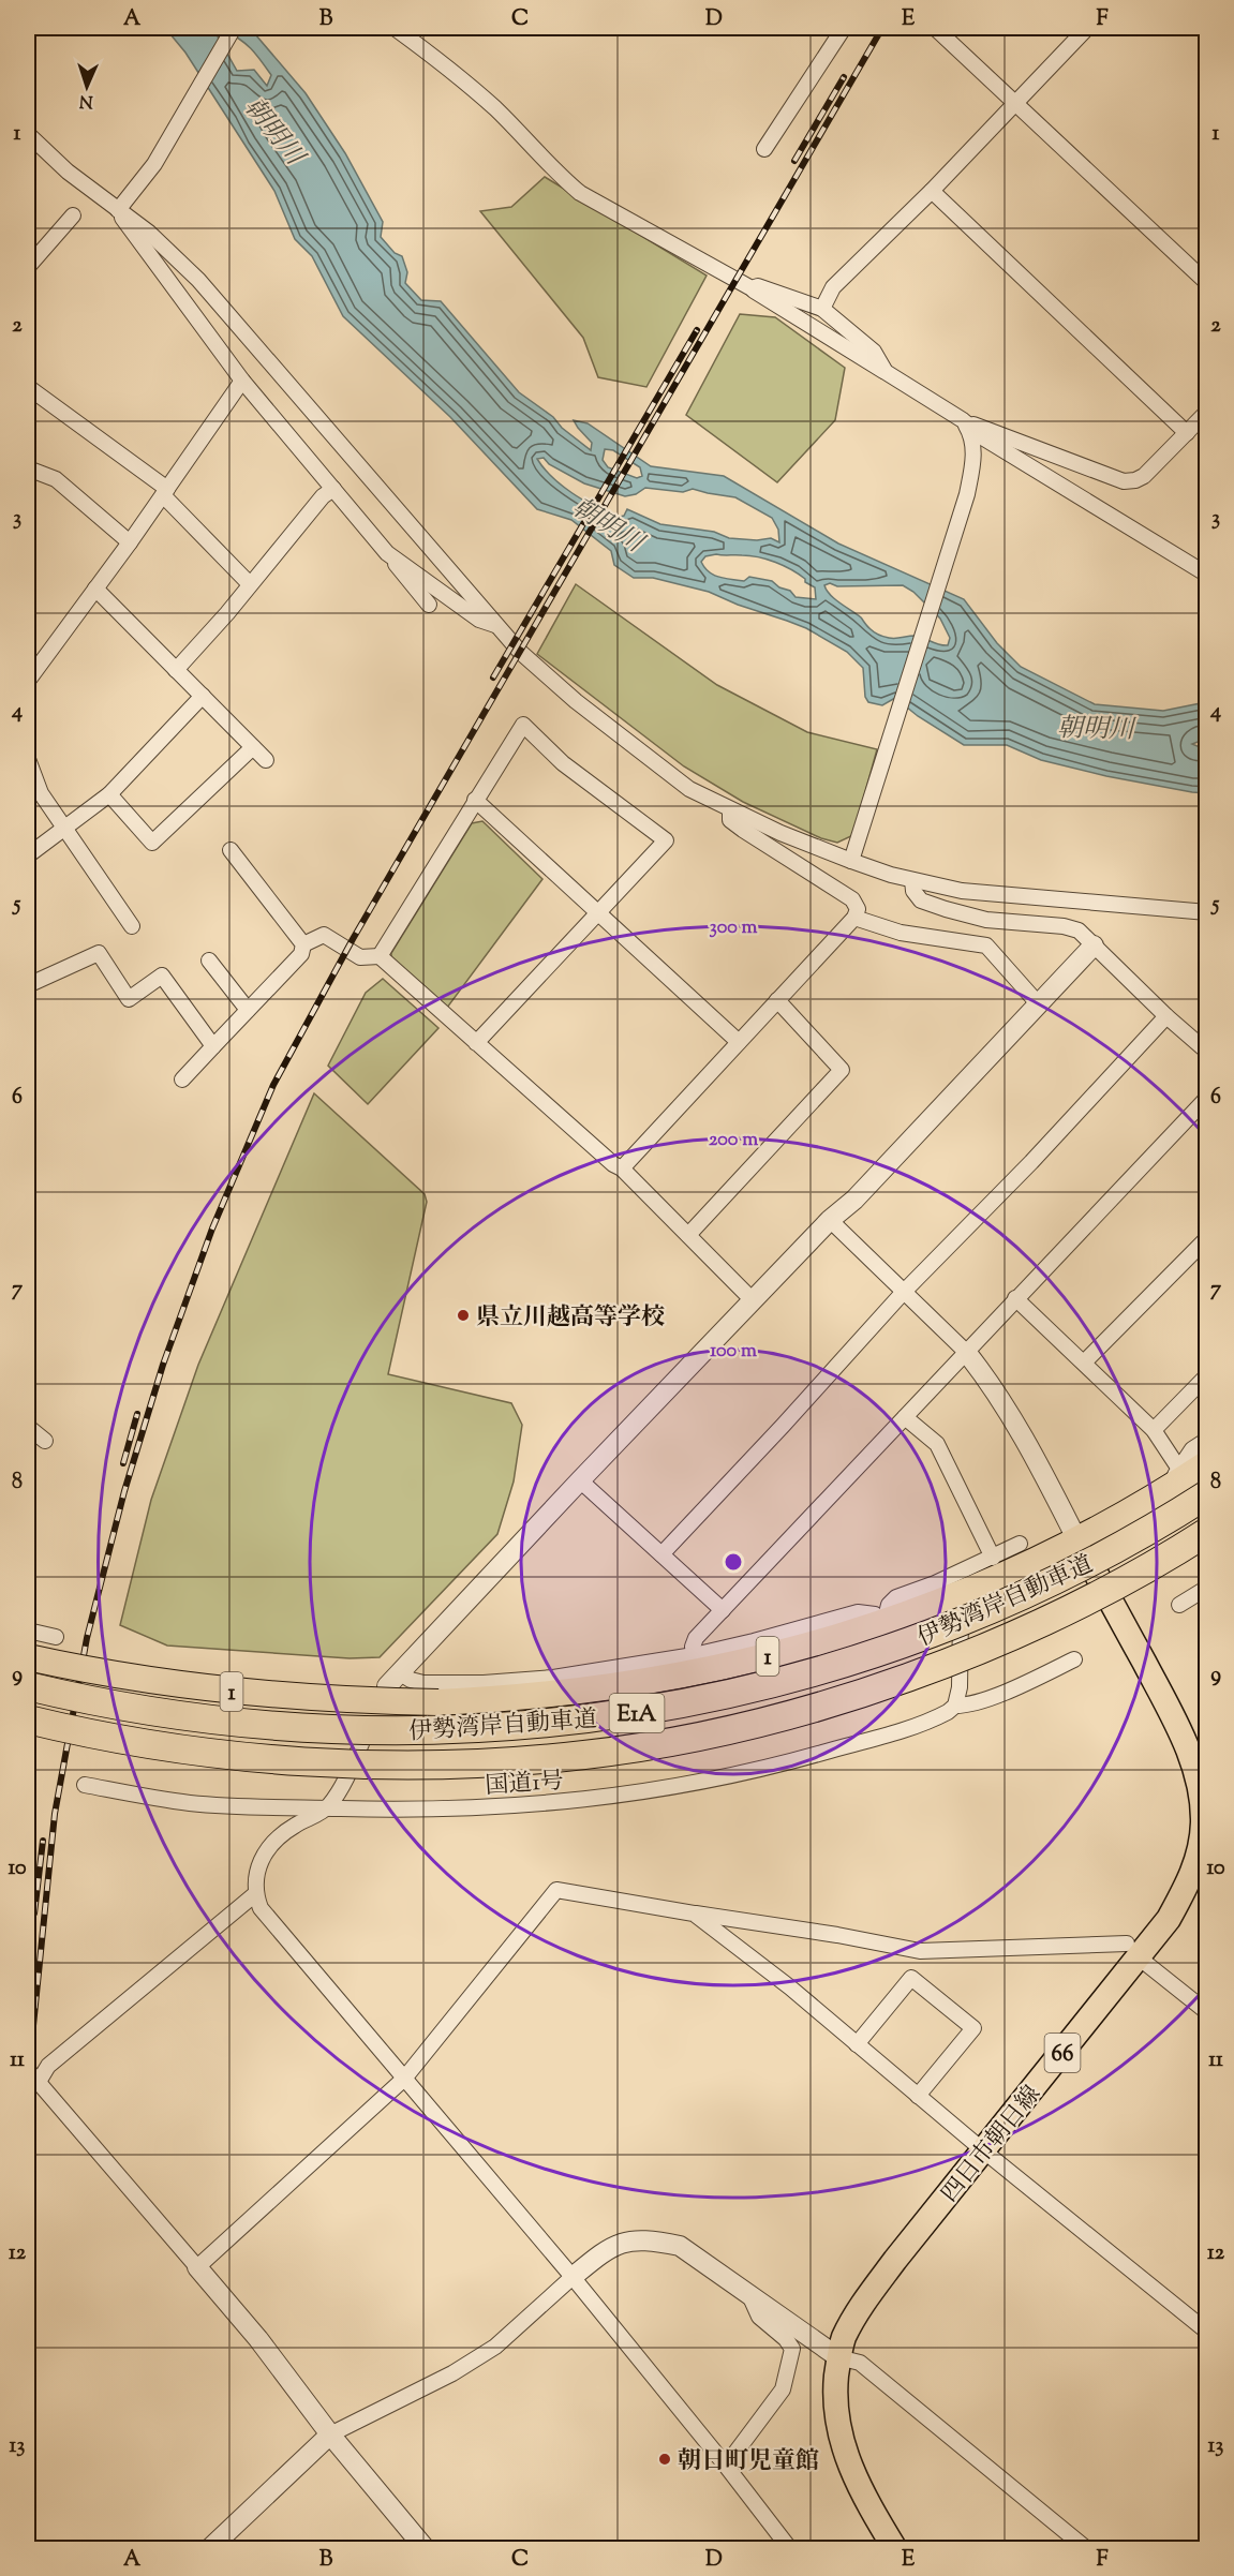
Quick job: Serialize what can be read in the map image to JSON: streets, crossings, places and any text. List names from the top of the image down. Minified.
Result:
{"streets":{"highway":["伊勢湾岸自動車道","1","E1A"],"main road":["66","四日市朝日線"],"street":["国道1号"]},"crossings":[["1","四日市朝日線"]],"water":["朝明川"],"places":["県立川越高等学校","朝日町児童館"],"north":"bottom","grid":{"columns":["A","B","C","D","E","F"],"rows":["1","2","3","4","5","6","7","8","9","10","11","12","13"]},"rings":["300 m","200 m","100 m"]}
